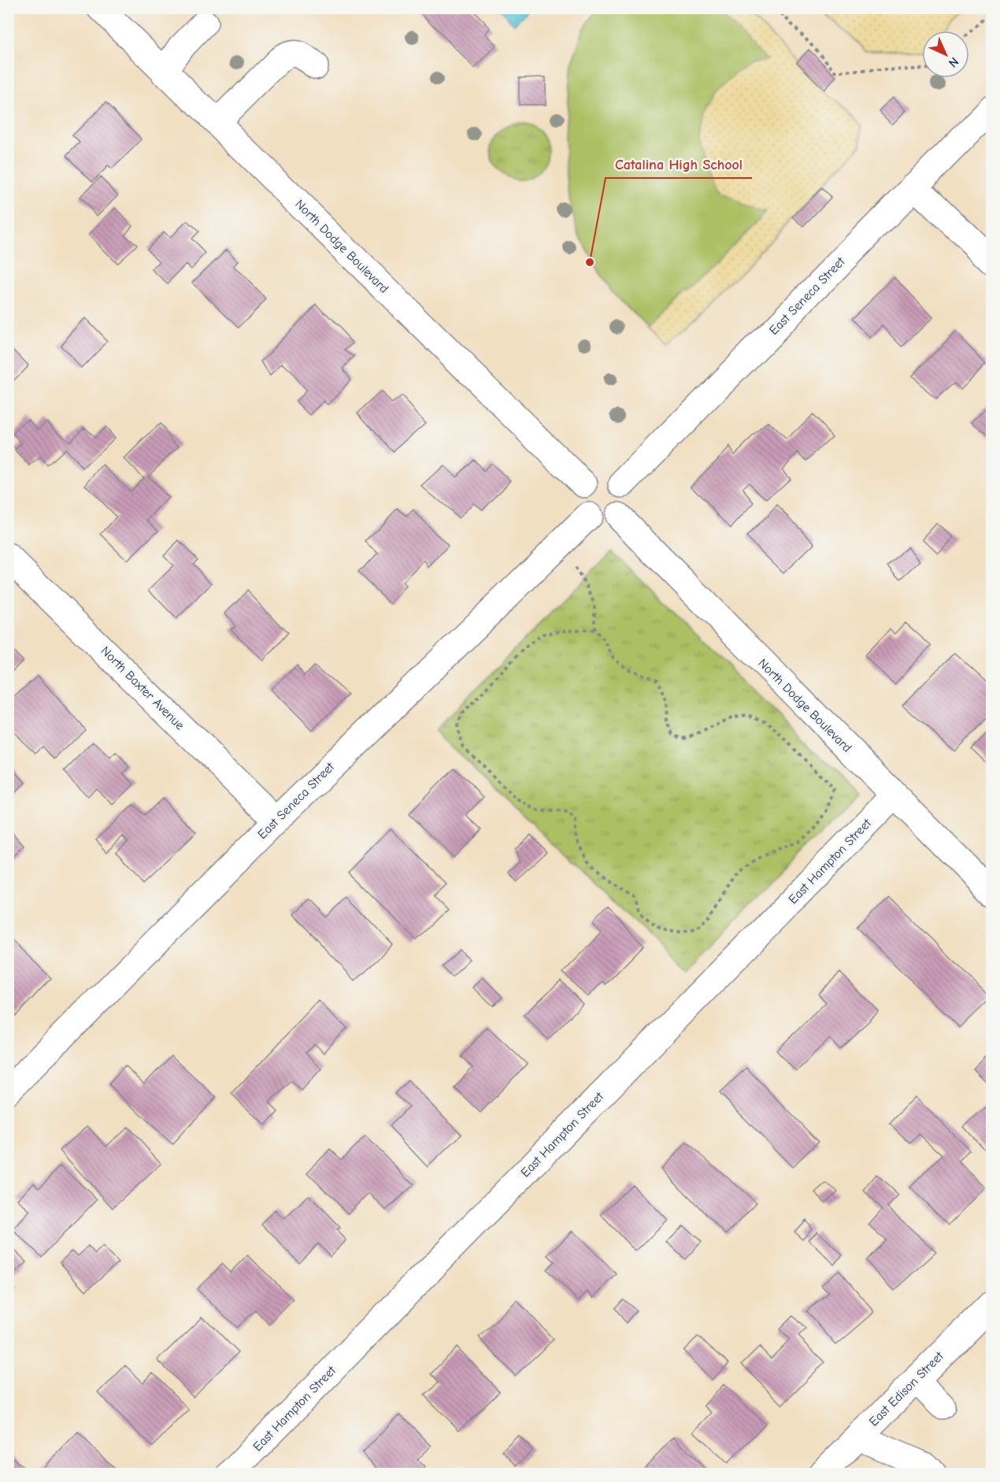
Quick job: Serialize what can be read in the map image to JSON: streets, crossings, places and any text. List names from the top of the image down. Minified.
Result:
{"streets":{"street":["North Dodge Boulevard","East Seneca Street","North Baxter Avenue","East Hampton Street","East Edison Street"]},"crossings":[["North Dodge Boulevard","East Seneca Street"],["North Dodge Boulevard","East Hampton Street"],["East Seneca Street","North Baxter Avenue"]],"places":["Catalina High School"],"north":"bottom right"}
